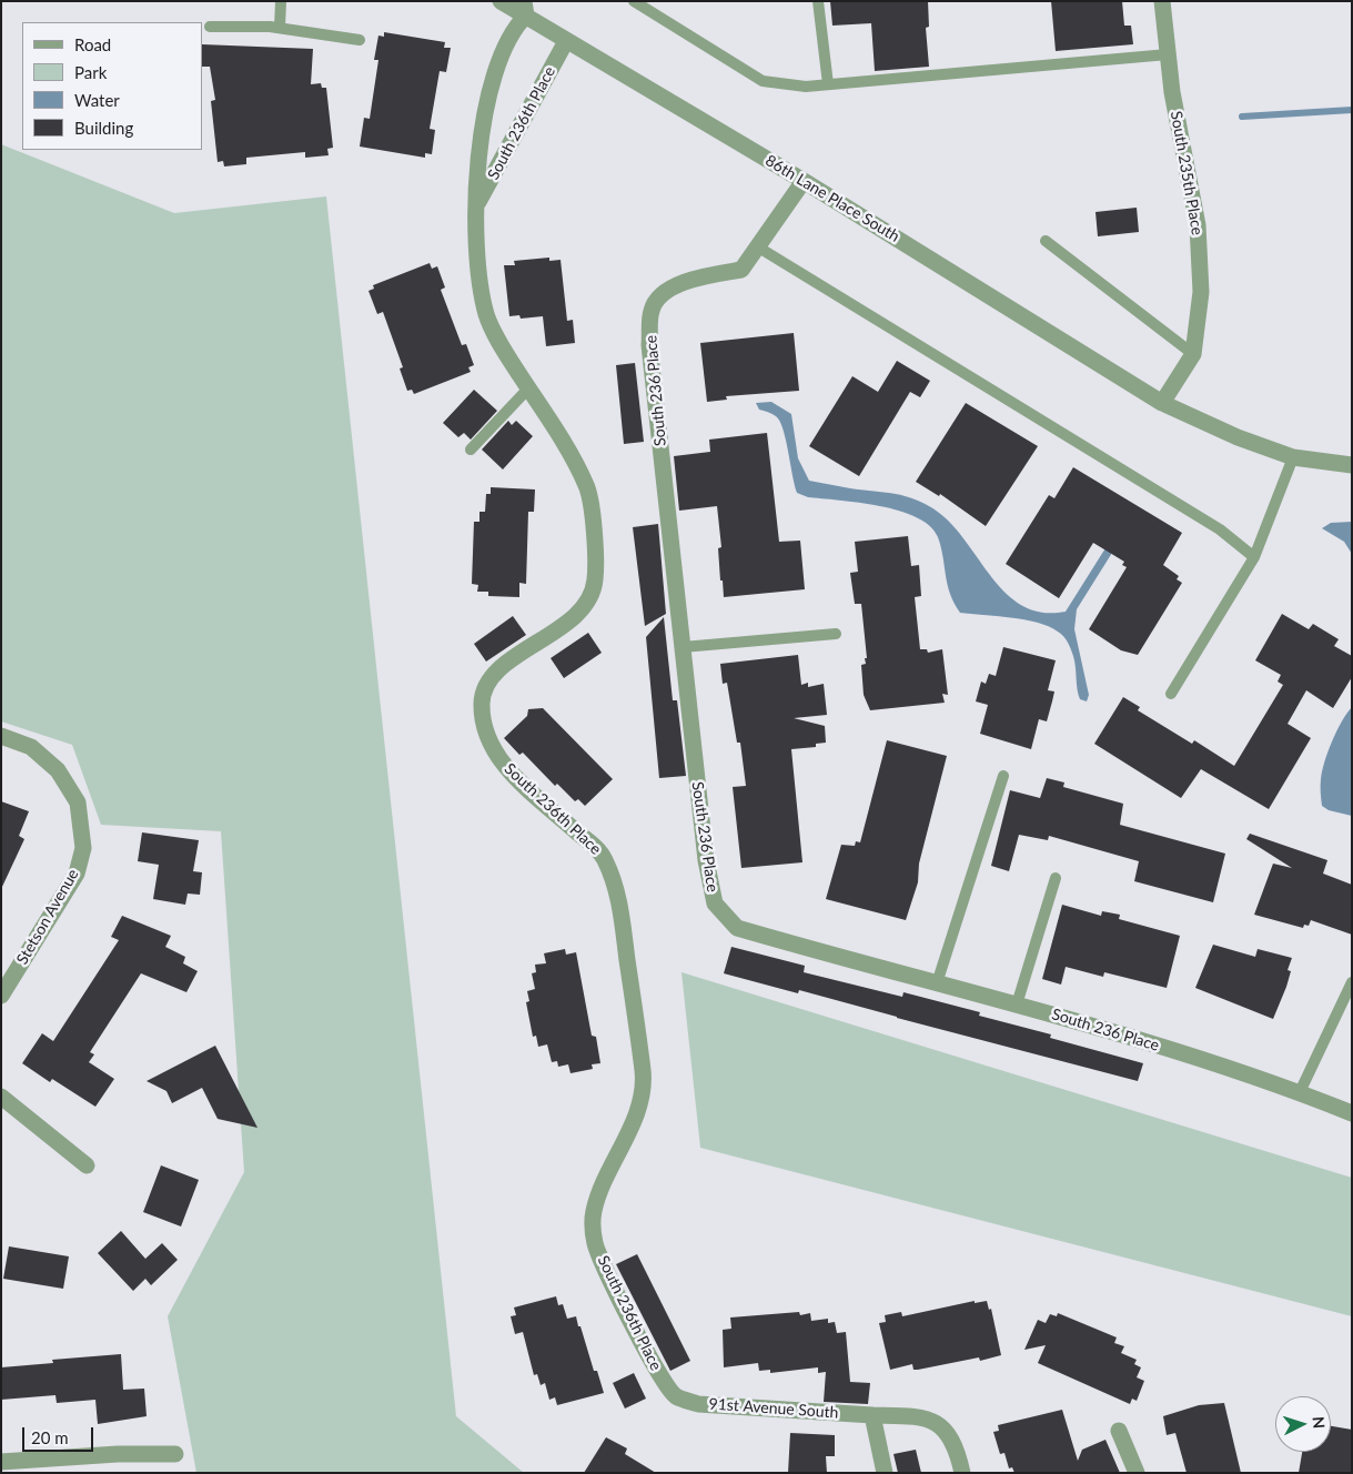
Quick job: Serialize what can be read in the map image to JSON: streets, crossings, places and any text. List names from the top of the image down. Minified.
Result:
{"streets":{"street":["South 236th Place","South 235th Place","86th Lane Place South","South 236 Place","Stetson Avenue","91st Avenue South"]},"crossings":[["South 236th Place","86th Lane Place South"],["South 236th Place","91st Avenue South"],["South 235th Place","86th Lane Place South"],["86th Lane Place South","South 236 Place"]],"legend":["Road","Park","Water","Building"],"scale_bar":"20 m","north":"right"}
